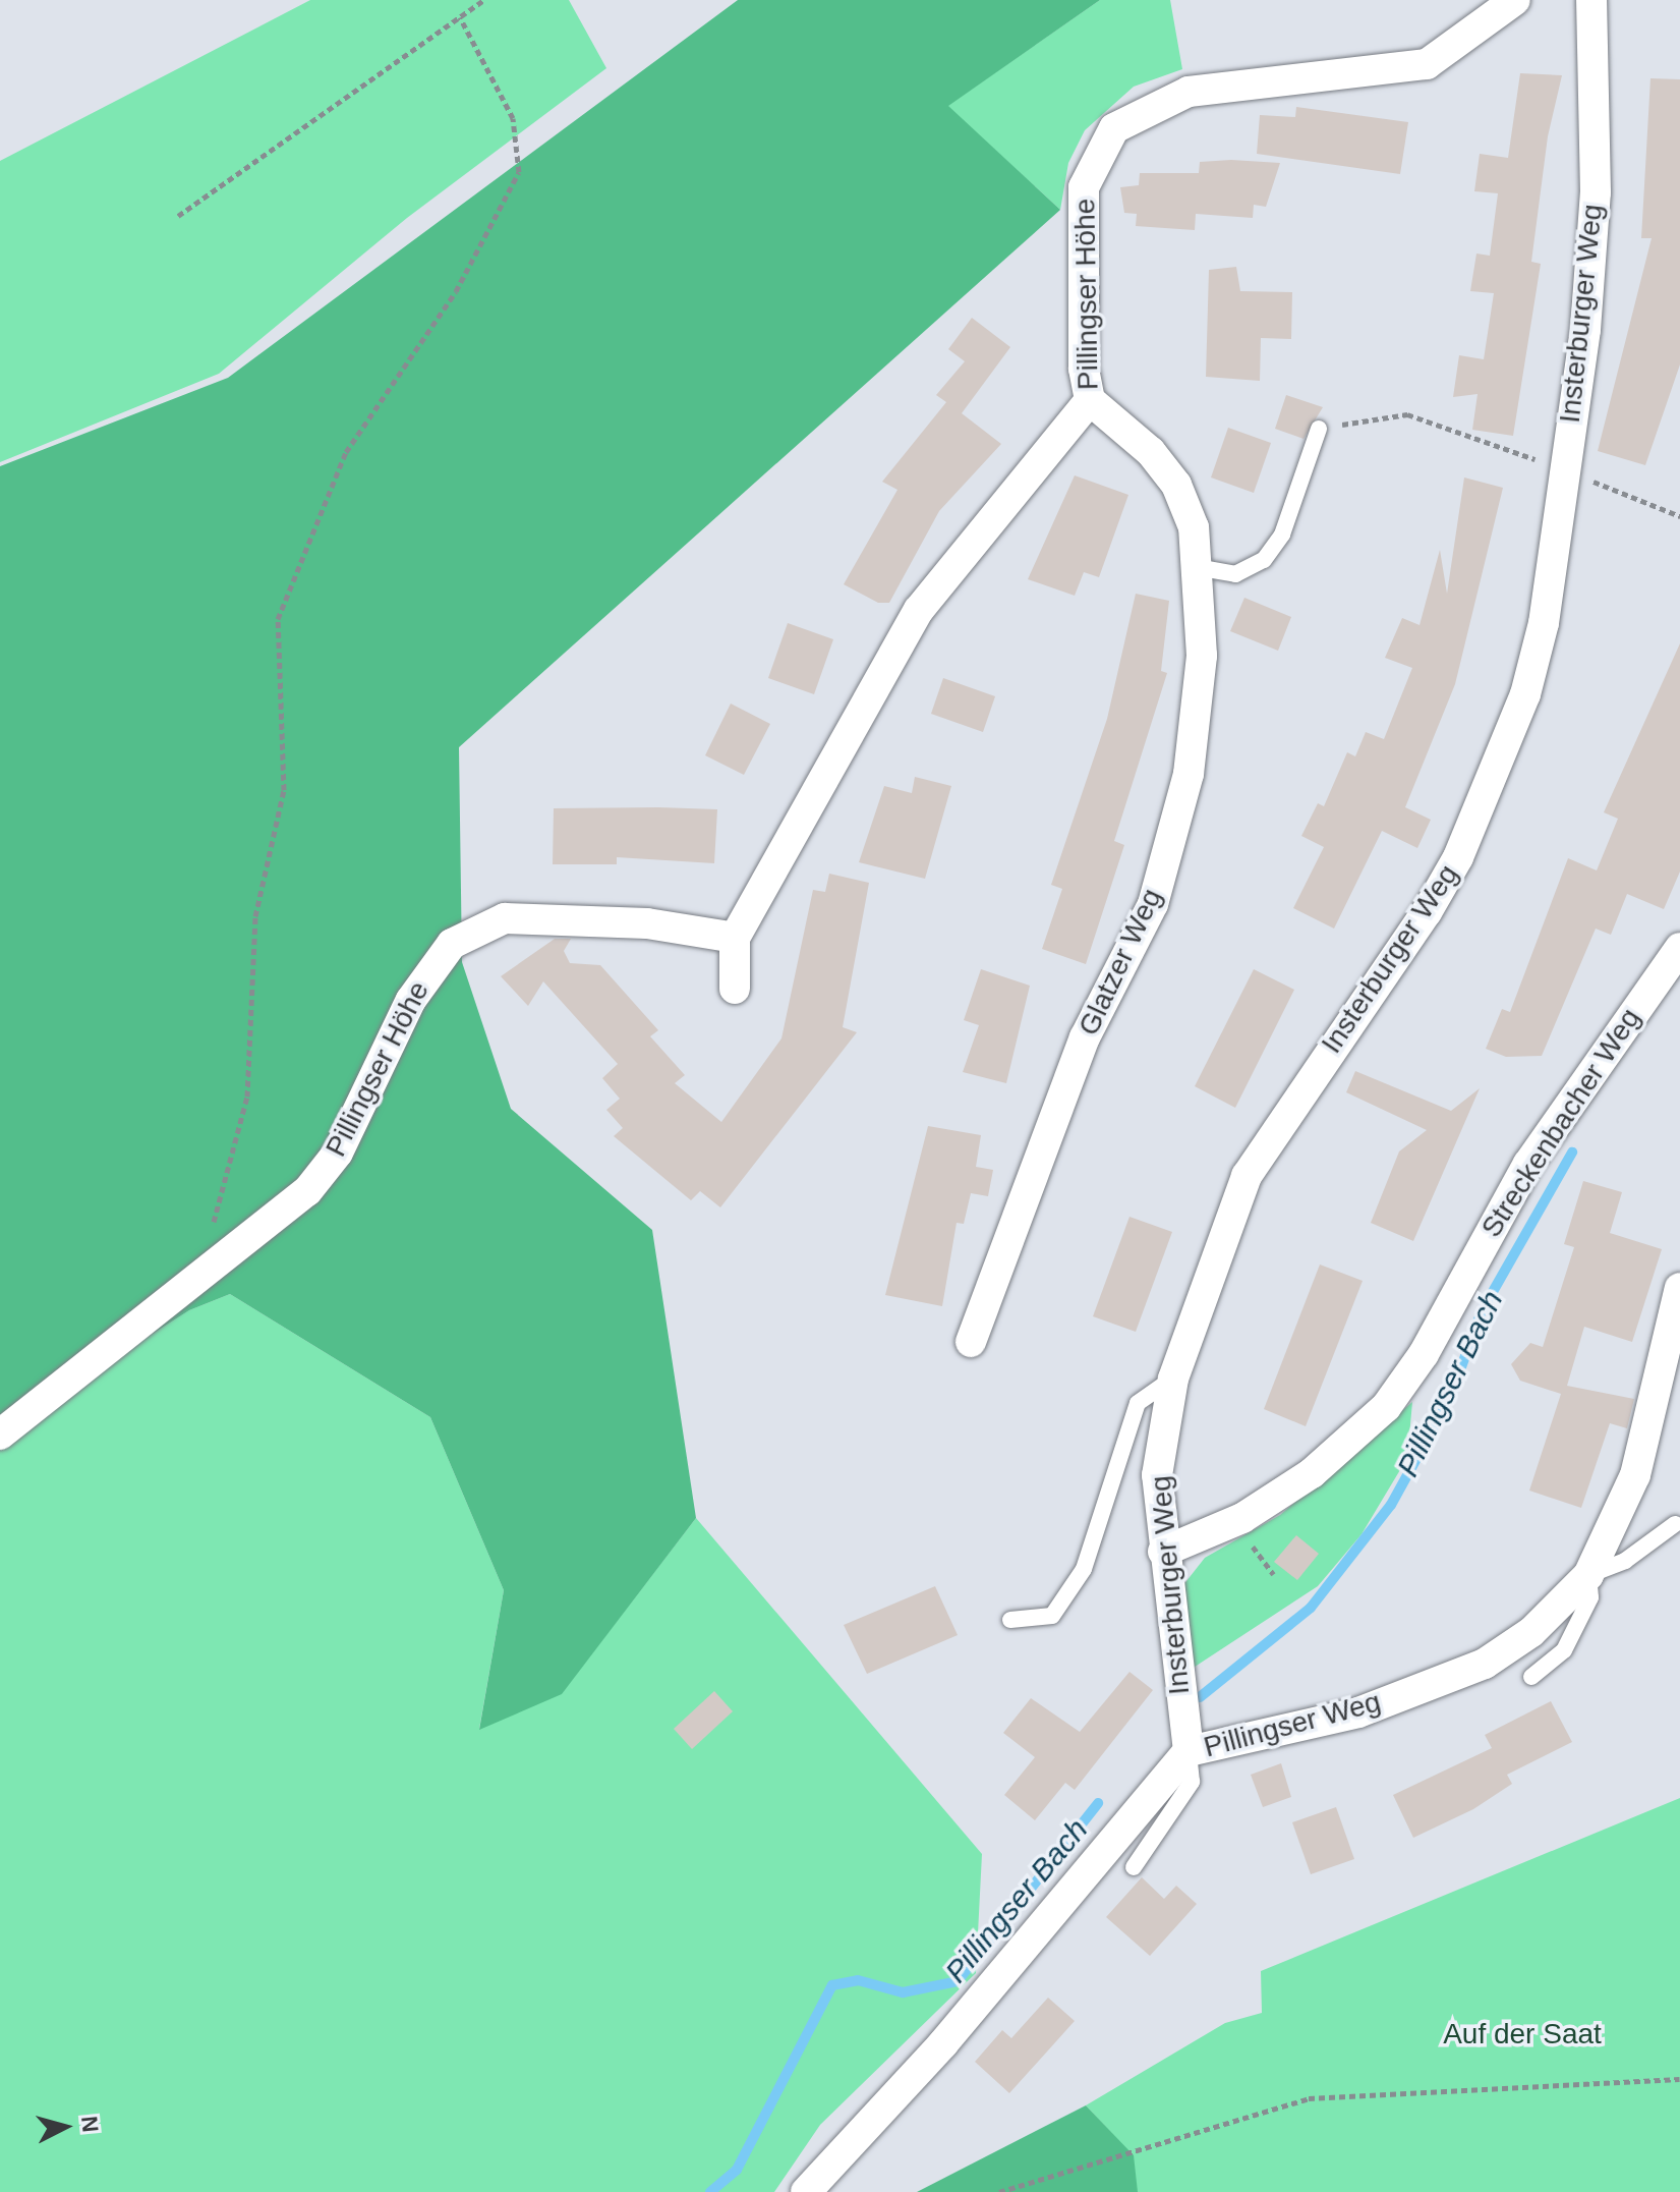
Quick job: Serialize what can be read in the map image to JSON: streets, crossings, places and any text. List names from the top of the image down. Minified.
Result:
{"streets":{"street":["Pillingser Höhe","Insterburger Weg","Glatzer Weg","Streckenbacher Weg","Pillingser Weg"]},"crossings":[["Pillingser Höhe","Glatzer Weg"],["Insterburger Weg","Streckenbacher Weg"],["Insterburger Weg","Pillingser Weg"]],"water":["Pillingser Bach"],"parks":["Auf der Saat"],"north":"right"}
